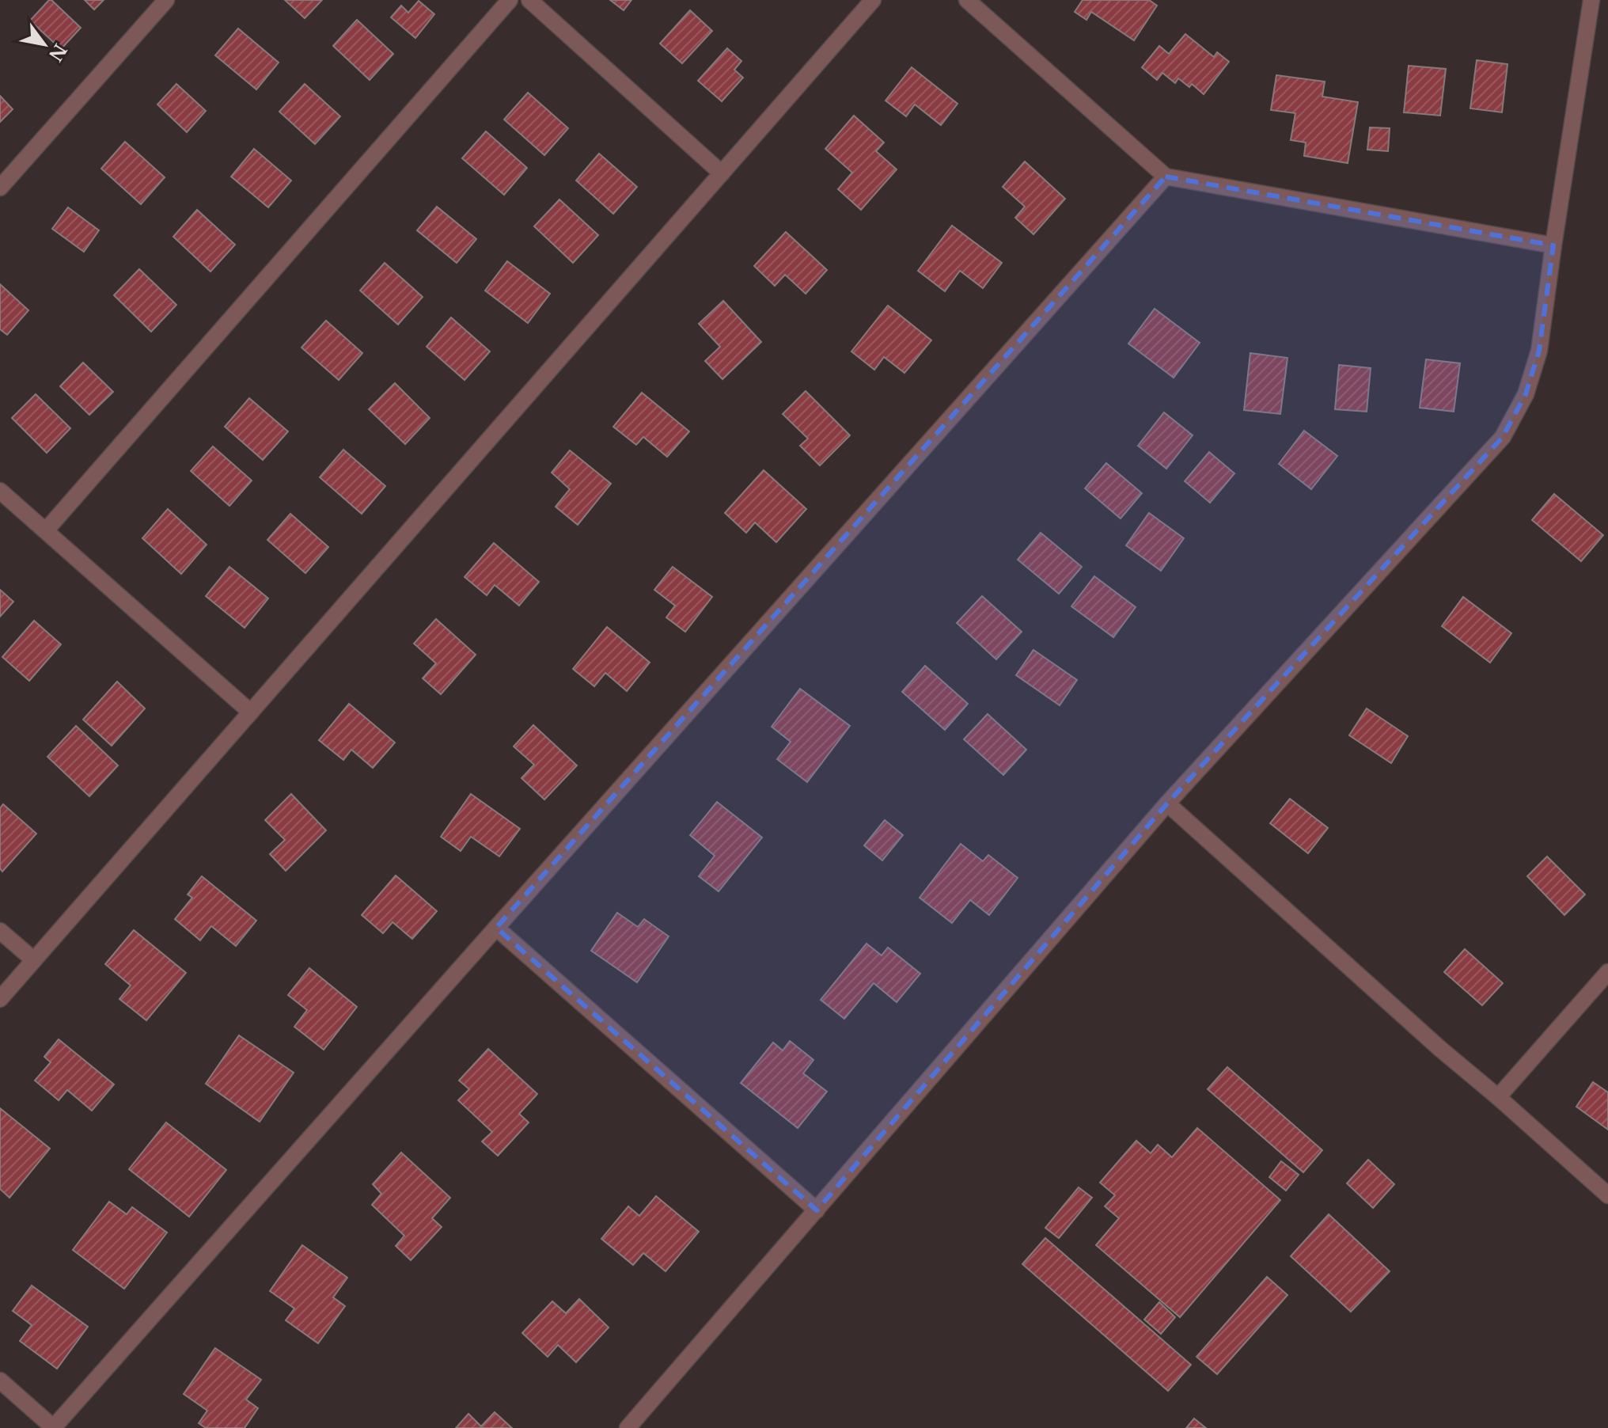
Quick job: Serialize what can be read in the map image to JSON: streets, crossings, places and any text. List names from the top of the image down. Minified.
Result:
{"north":"bottom right"}
